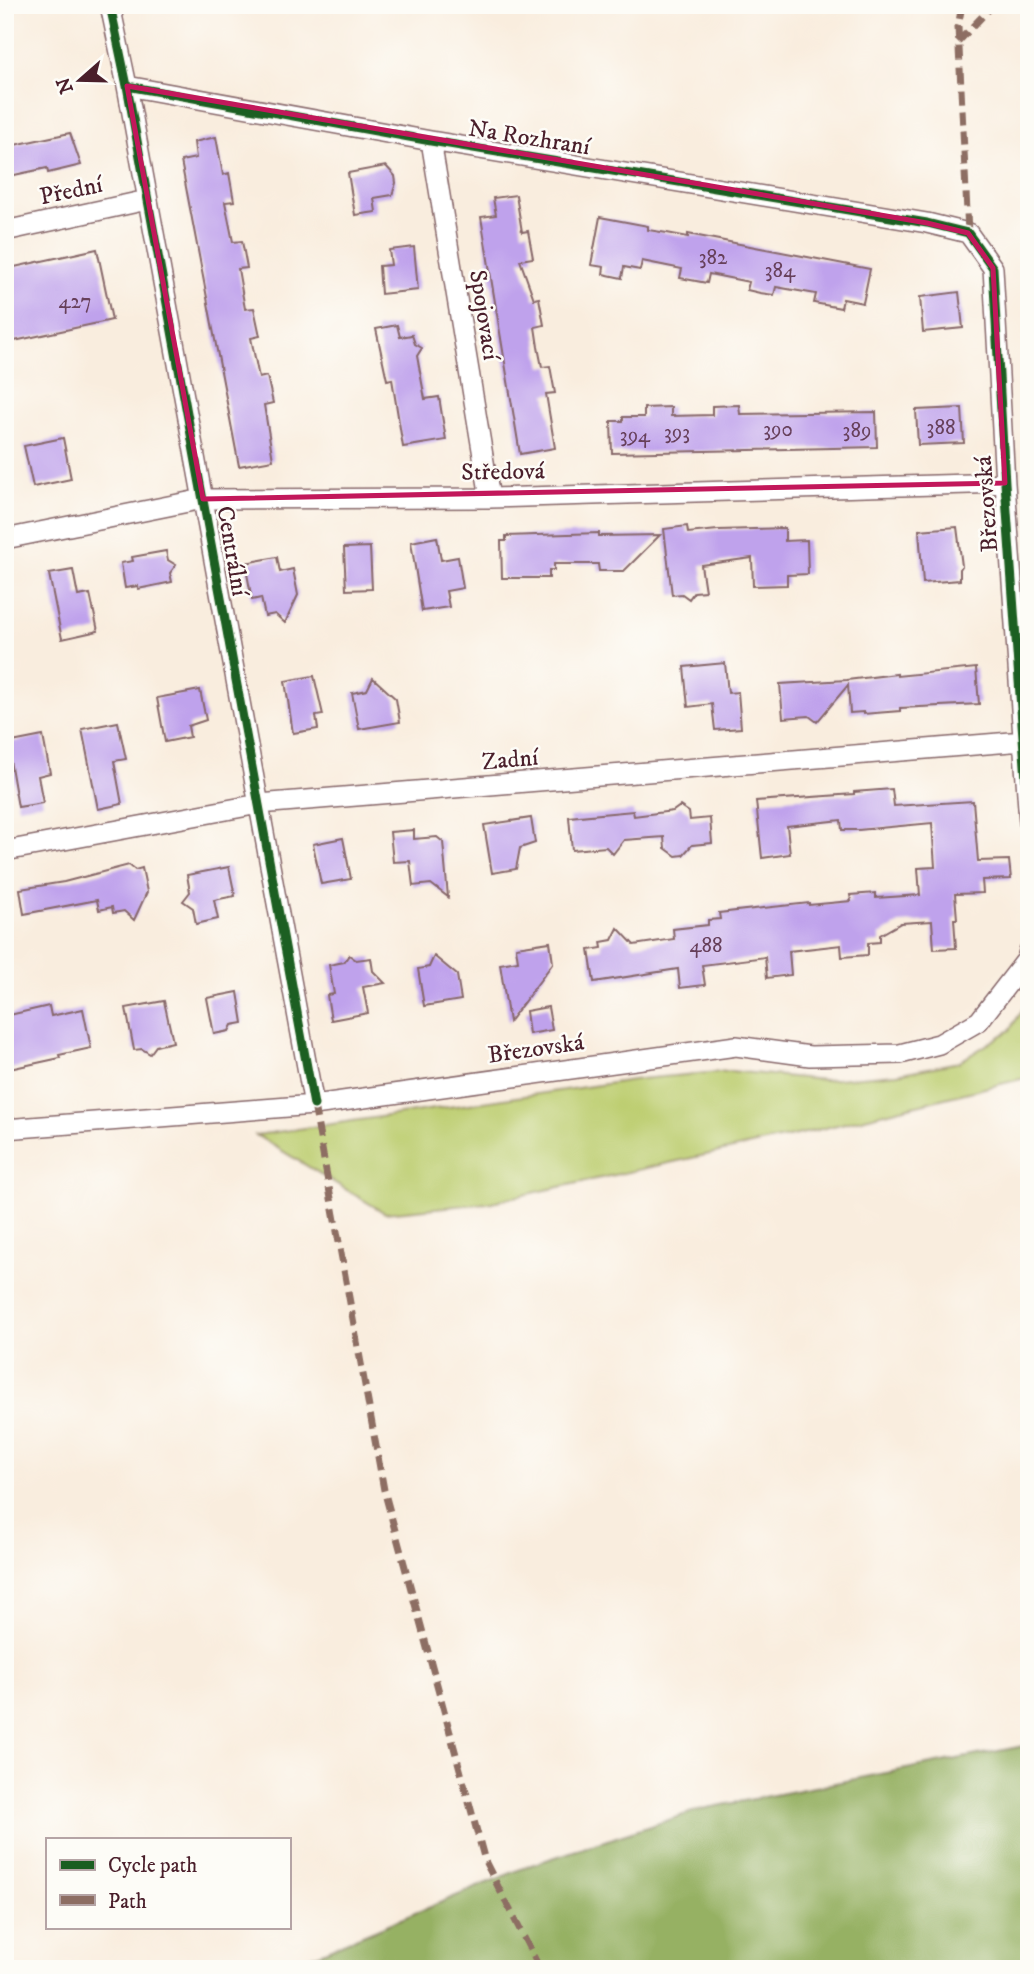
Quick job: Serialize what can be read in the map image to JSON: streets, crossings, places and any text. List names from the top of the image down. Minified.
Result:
{"streets":{"street":["Na Rozhraní","Přední","Spojovací","Středová","Březovská","Centrální","Zadní"]},"crossings":[["Na Rozhraní","Spojovací"],["Na Rozhraní","Březovská"],["Na Rozhraní","Centrální"],["Přední","Centrální"],["Spojovací","Středová"],["Středová","Březovská"],["Středová","Centrální"],["Březovská","Centrální"],["Březovská","Zadní"],["Centrální","Zadní"]],"house_numbers":["382","384","427","388","390","389","393","394","488"],"legend":["Cycle path","Path"],"north":"left"}
